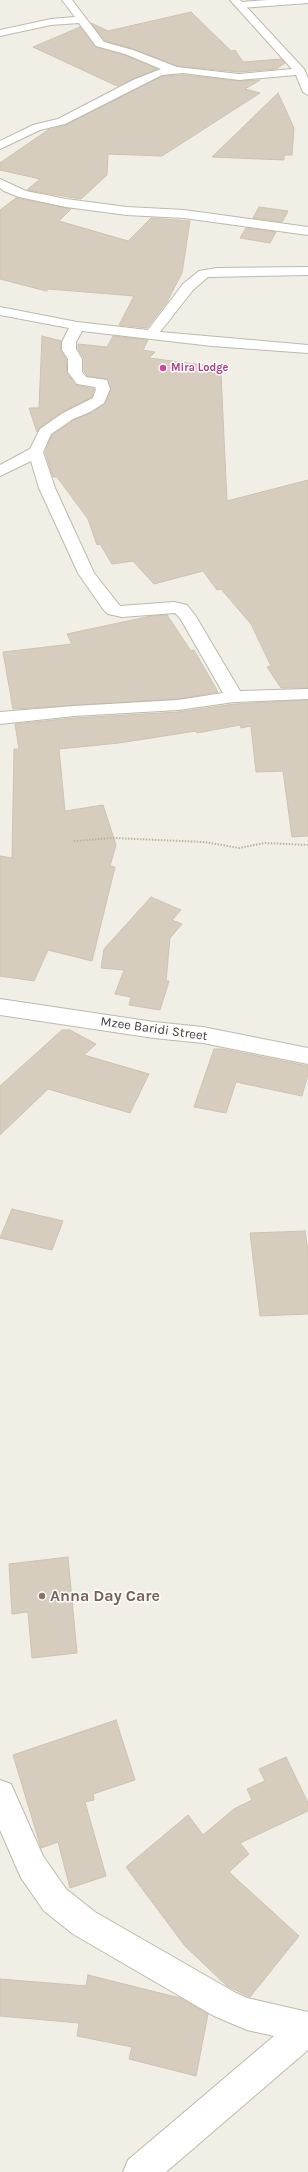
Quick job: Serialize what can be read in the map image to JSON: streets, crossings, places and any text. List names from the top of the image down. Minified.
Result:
{"streets":{"street":["Mzee Baridi Street"]},"places":["Mira Lodge","Anna Day Care"]}
